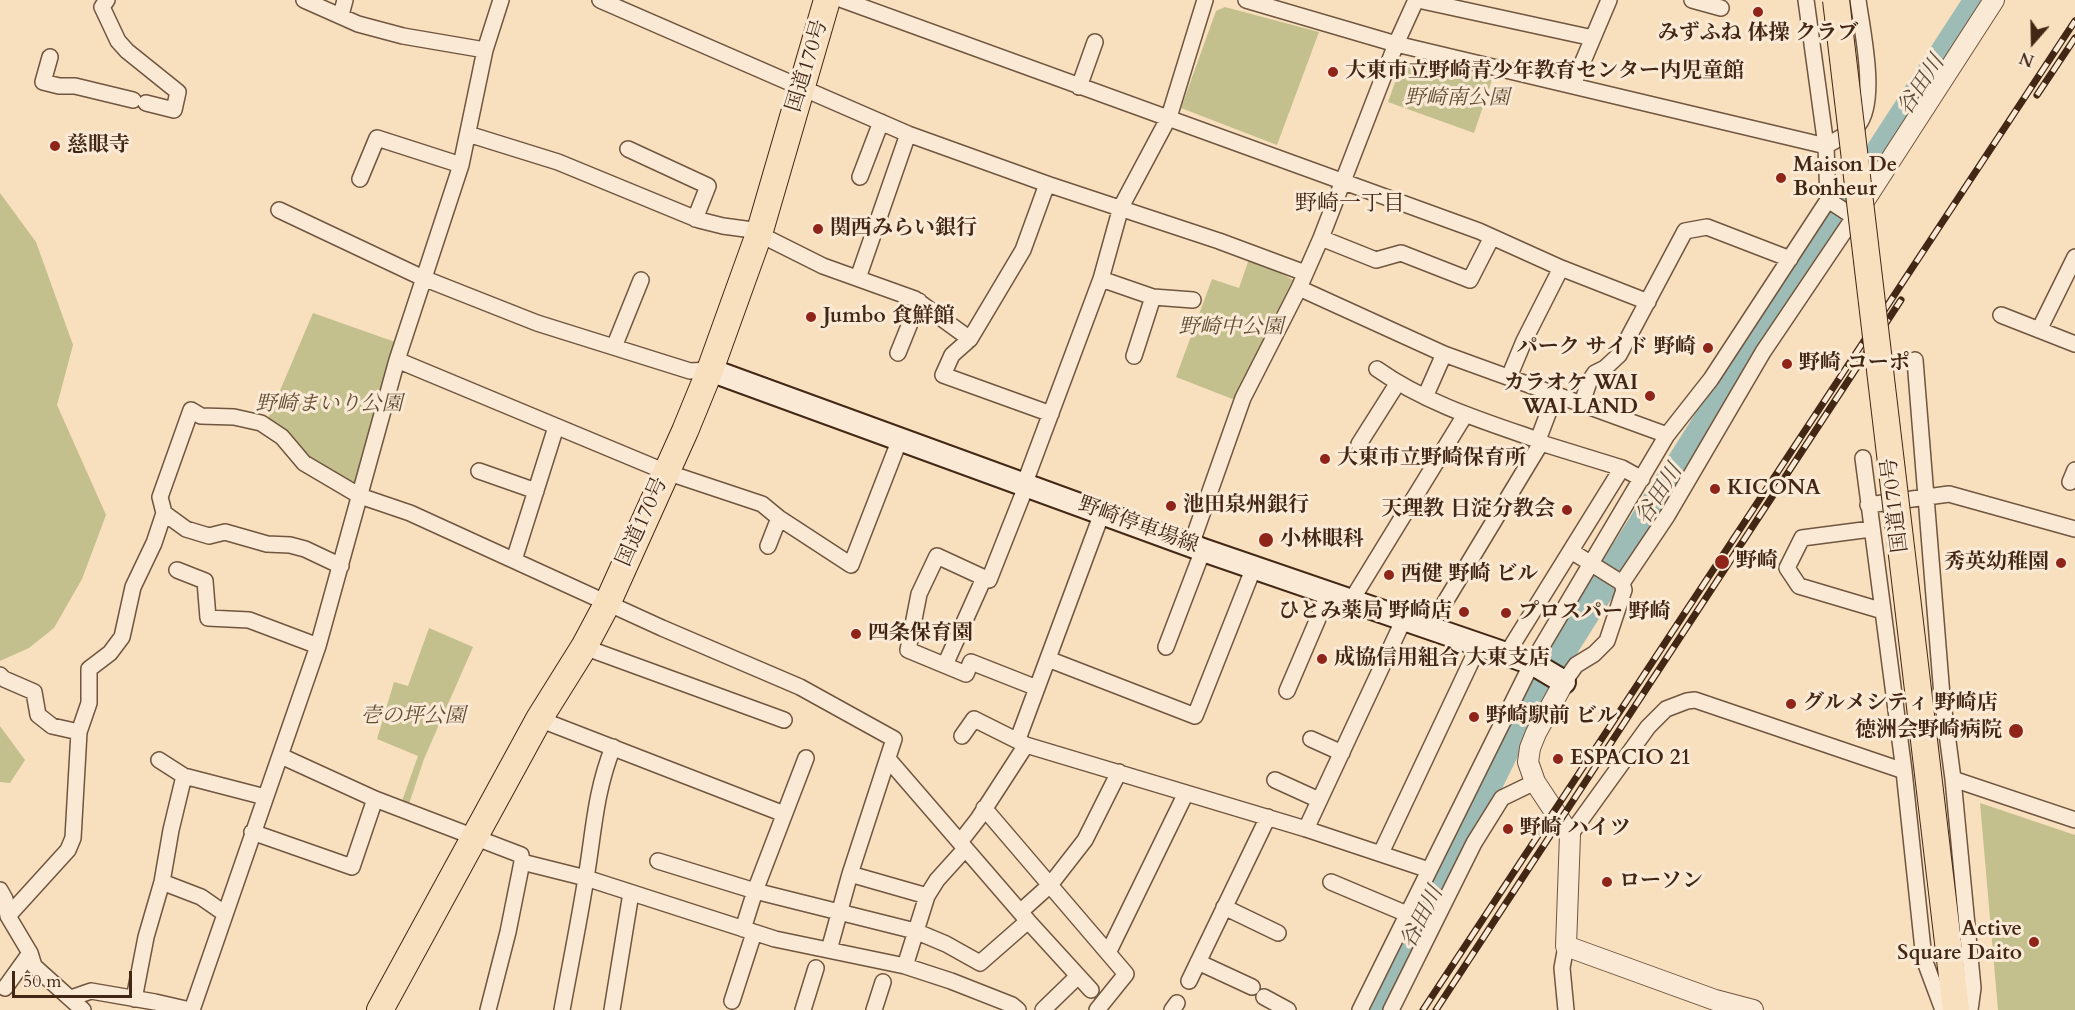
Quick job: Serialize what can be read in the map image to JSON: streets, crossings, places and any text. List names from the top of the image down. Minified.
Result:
{"streets":{"highway":["国道170号"],"main road":["野崎停車場線"]},"crossings":[["国道170号","野崎停車場線"]],"districts":["野崎一丁目"],"water":["谷田川"],"parks":["野崎南公園","野崎中公園","野崎まいり公園","壱の坪公園"],"places":["みずふね 体操 クラブ","大東市立野崎青少年教育センター内児童館","慈眼寺","Maison De Bonheur","関西みらい銀行","Jumbo 食鮮館","パーク サイド 野崎","野崎 コーポ","カラオケ WAI WAI LAND","大東市立野崎保育所","KICONA","池田泉州銀行","天理教 日淀分教会","小林眼科","野崎","秀英幼稚園","西健 野崎 ビル","ひとみ薬局 野崎店","プロスパー 野崎","四条保育園","成協信用組合 大東支店","グルメシティ 野崎店","野崎駅前 ビル","徳洲会野崎病院","ESPACIO 21","野崎 ハイツ","ローソン","Active Square Daito"],"scale_bar":"50 m","north":"bottom"}
